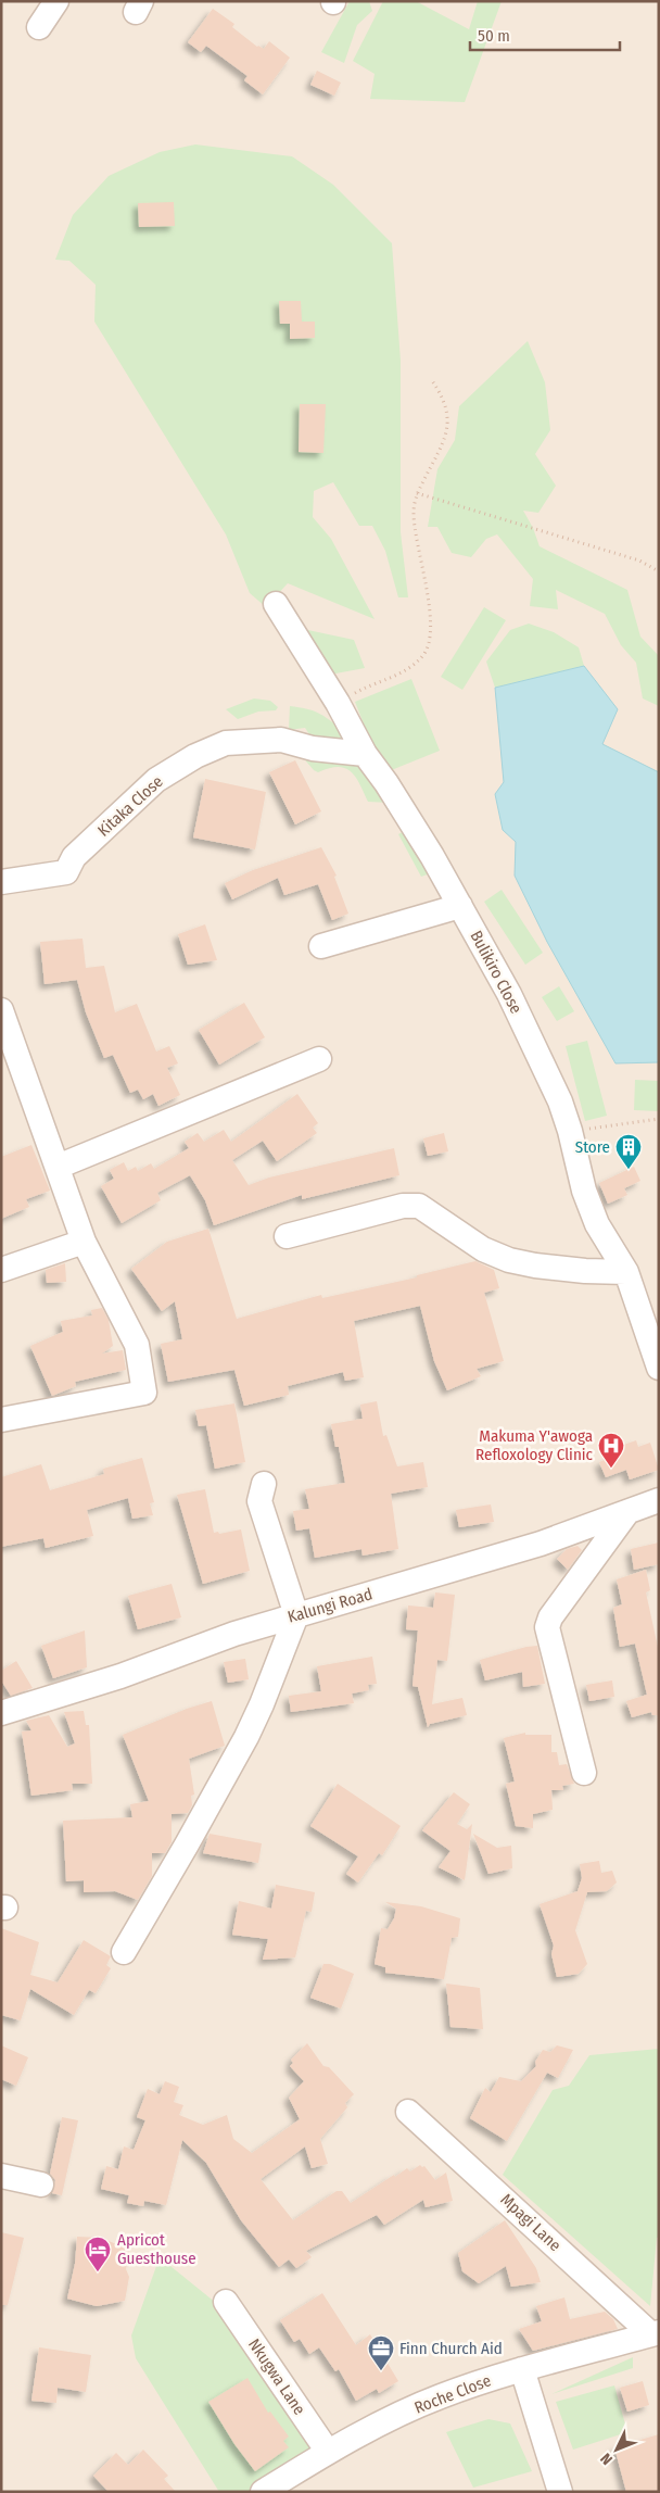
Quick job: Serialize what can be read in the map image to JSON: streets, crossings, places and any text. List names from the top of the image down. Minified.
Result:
{"streets":{"street":["Kitaka Close","Bulikiro Close","Kalungi Road","Mpagi Lane","Nkugwa Lane","Roche Close"]},"crossings":[["Kitaka Close","Bulikiro Close"],["Mpagi Lane","Roche Close"],["Nkugwa Lane","Roche Close"]],"places":{"building":["Store"],"hospital":["Makuma Y'awoga Refloxology Clinic"],"hotel":["Apricot Guesthouse"],"office":["Finn Church Aid"]},"scale_bar":"50 m","north":"bottom left"}
